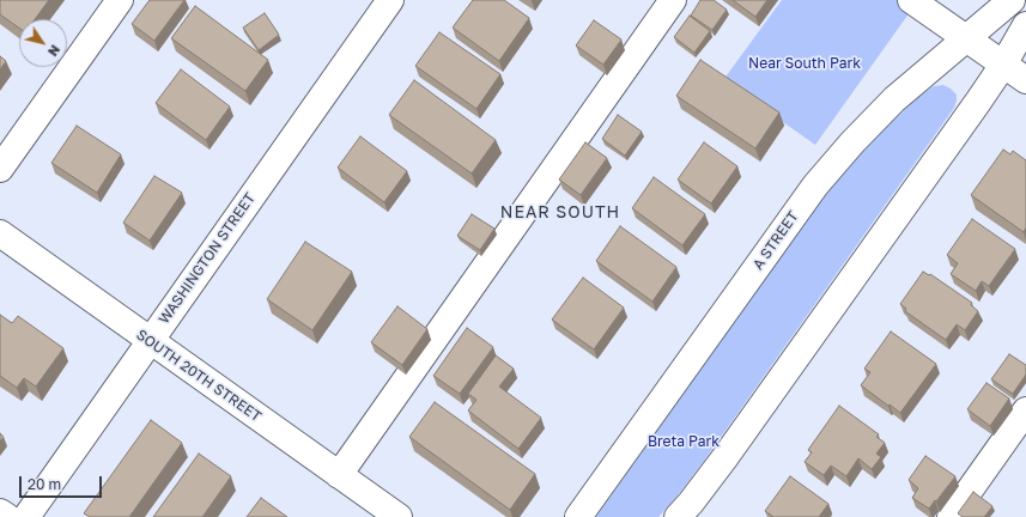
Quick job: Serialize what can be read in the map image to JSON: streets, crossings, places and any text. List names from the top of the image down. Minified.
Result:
{"streets":{"street":["A STREET","WASHINGTON STREET","SOUTH 20TH STREET"]},"crossings":[["WASHINGTON STREET","SOUTH 20TH STREET"]],"districts":["NEAR SOUTH"],"parks":["Near South Park","Breta Park"],"scale_bar":"20 m","north":"bottom right"}
